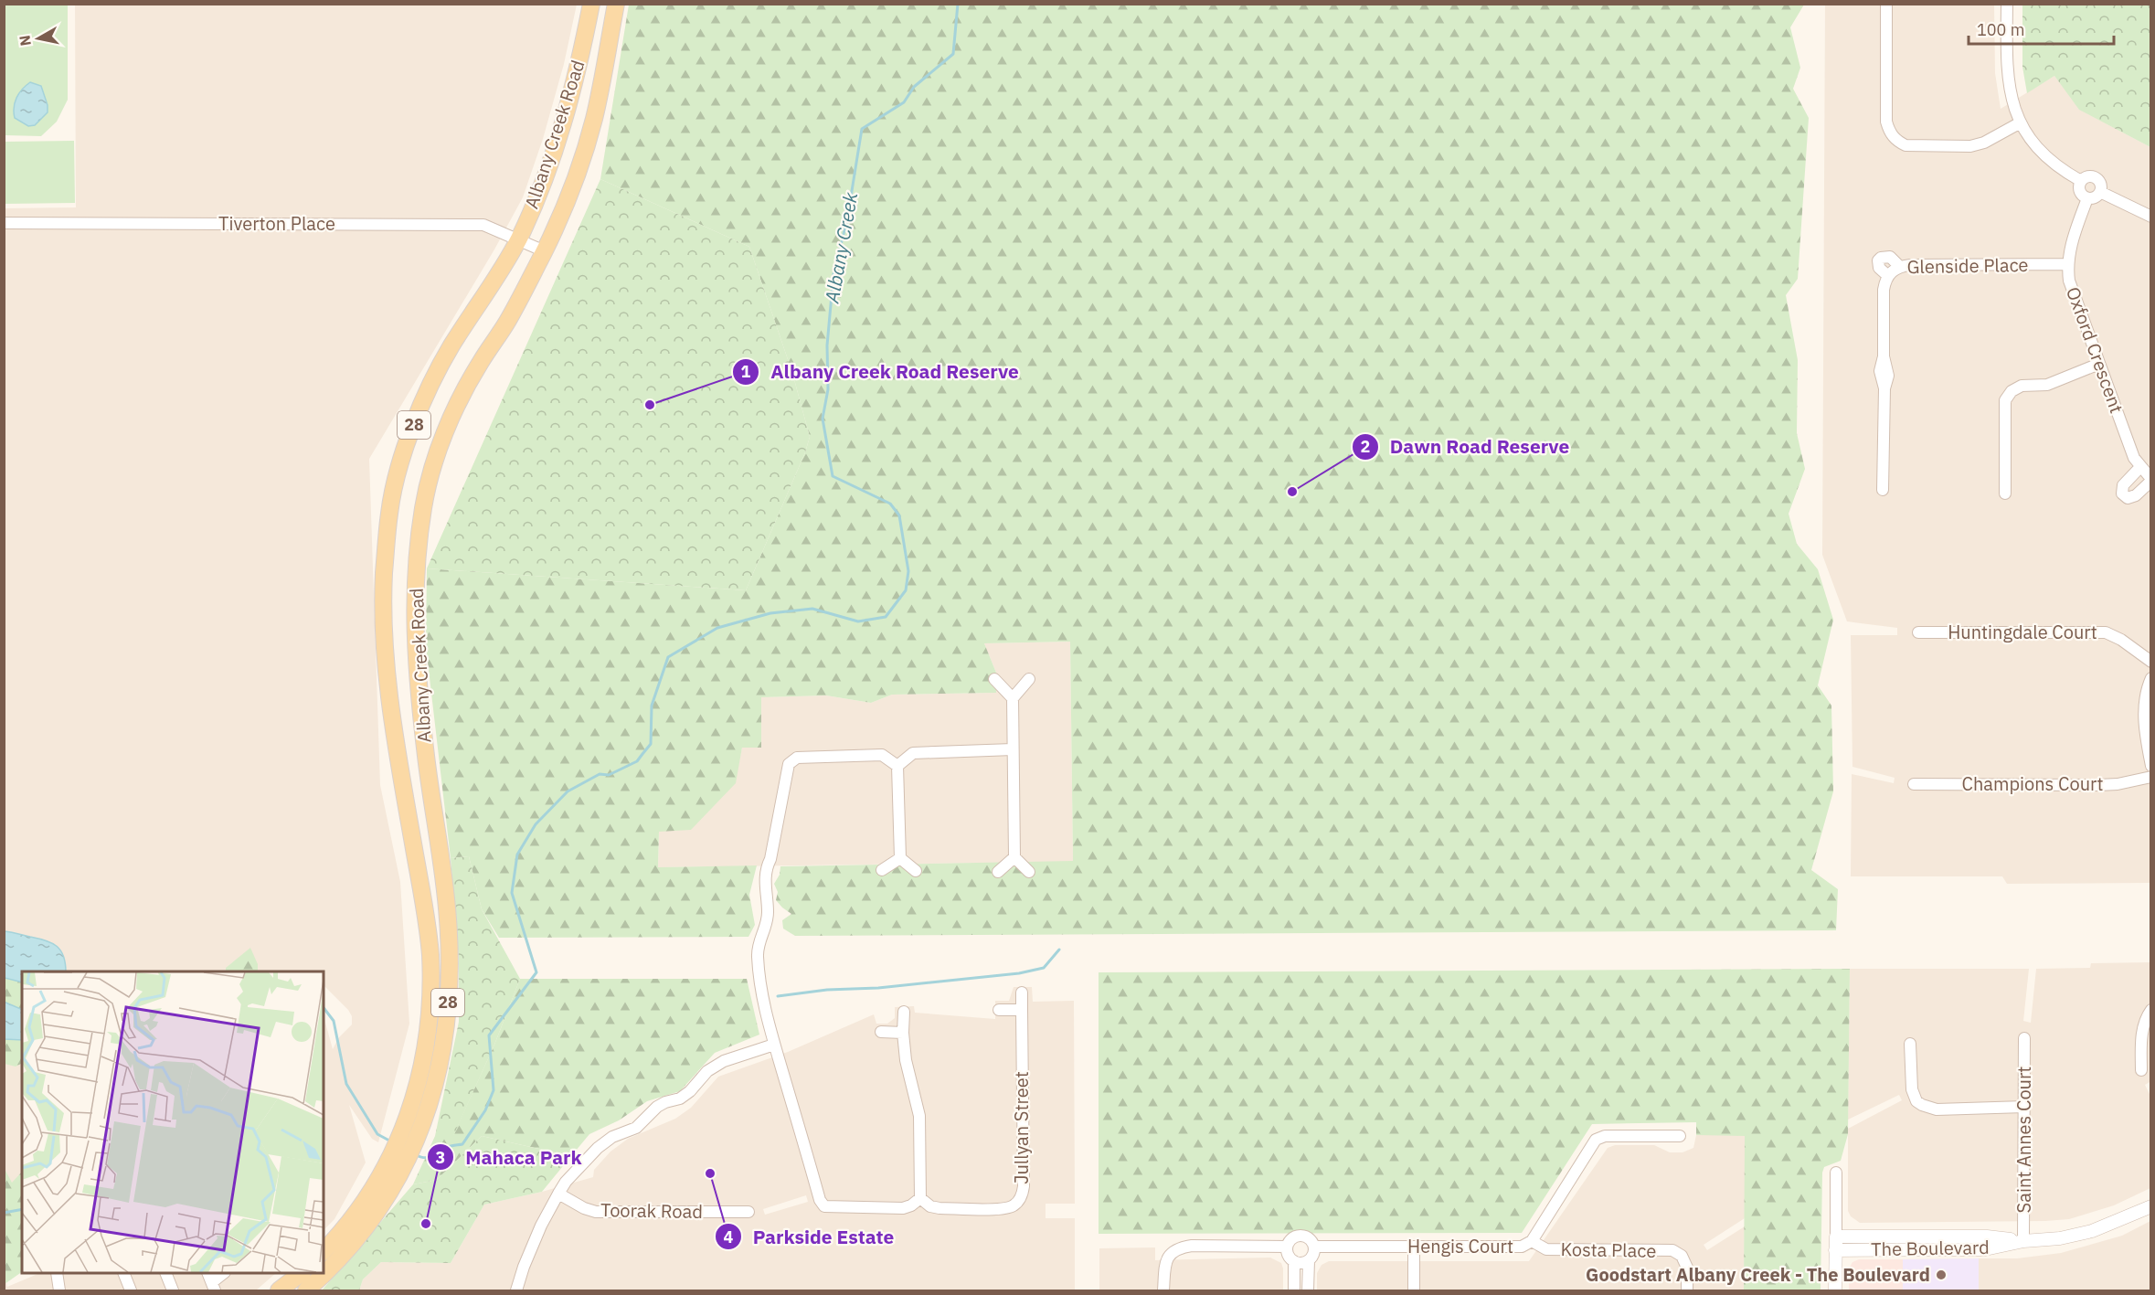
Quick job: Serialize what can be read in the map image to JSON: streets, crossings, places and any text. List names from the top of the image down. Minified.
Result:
{"streets":{"main road":["Albany Creek Road","28"],"street":["Tiverton Place","Glenside Place","Oxford Crescent","Huntingdale Court","Champions Court","Jullyan Street","Saint Annes Court","Toorak Road","Hengis Court","The Boulevard","Kosta Place"]},"crossings":[["Albany Creek Road","Tiverton Place"],["Glenside Place","Oxford Crescent"],["Saint Annes Court","The Boulevard"],["Hengis Court","Kosta Place"]],"water":["Albany Creek"],"places":["Albany Creek Road Reserve","Dawn Road Reserve","Parkside Estate","Mahaca Park","Goodstart Albany Creek - The Boulevard"],"scale_bar":"100 m","north":"left"}
